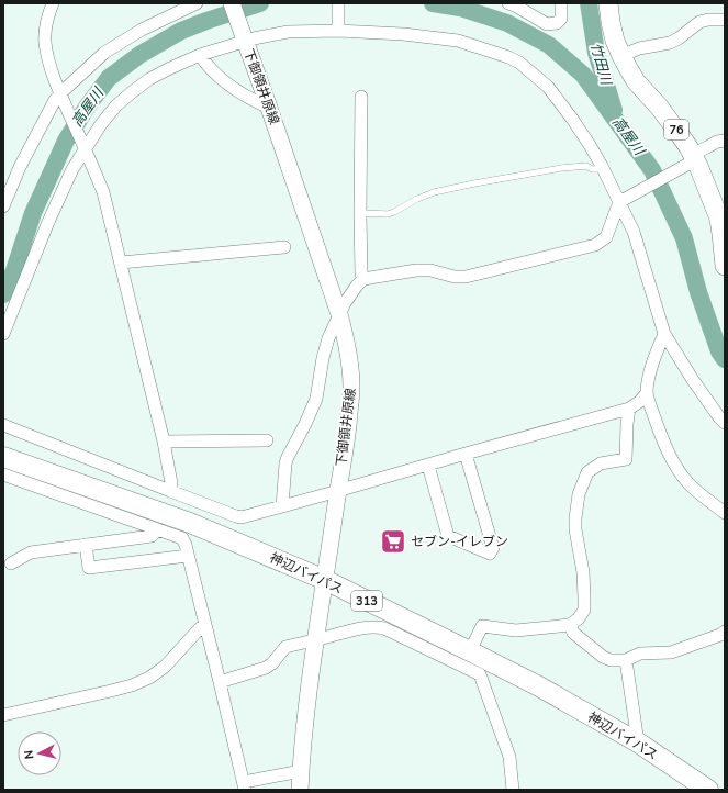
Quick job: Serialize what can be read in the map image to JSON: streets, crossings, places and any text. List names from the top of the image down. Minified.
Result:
{"streets":{"highway":["神辺バイパス","313"],"main road":["下御領井原線","76"]},"crossings":[["下御領井原線","神辺バイパス"]],"water":["竹田川","高屋川"],"places":{"supermarket":["セブン-イレブン"]},"north":"left"}
